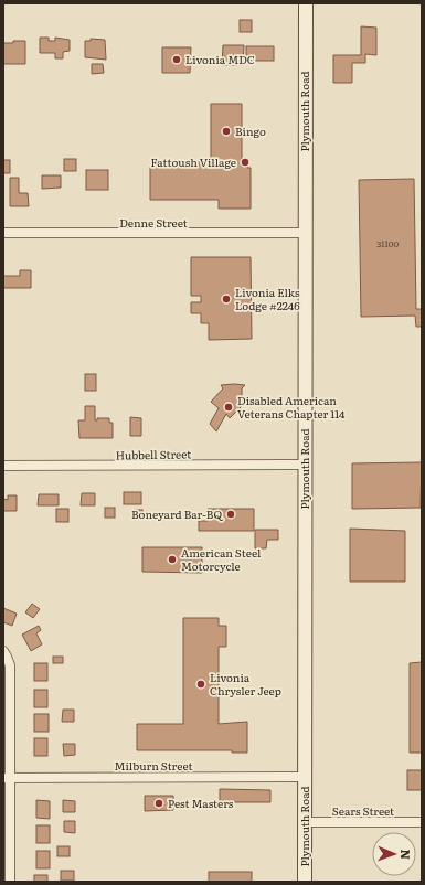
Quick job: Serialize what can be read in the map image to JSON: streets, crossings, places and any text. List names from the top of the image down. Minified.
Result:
{"streets":{"main road":["Plymouth Road"],"street":["Denne Street","Hubbell Street","Milburn Street","Sears Street"]},"crossings":[["Plymouth Road","Denne Street"],["Plymouth Road","Hubbell Street"],["Plymouth Road","Milburn Street"],["Plymouth Road","Sears Street"]],"places":["Livonia MDC","Bingo","Fattoush Village","Livonia Elks Lodge #2246","Disabled American Veterans Chapter 114","Boneyard Bar-BQ","American Steel Motorcycle","Livonia Chrysler Jeep","Pest Masters"],"house_numbers":["31100"],"north":"right"}
